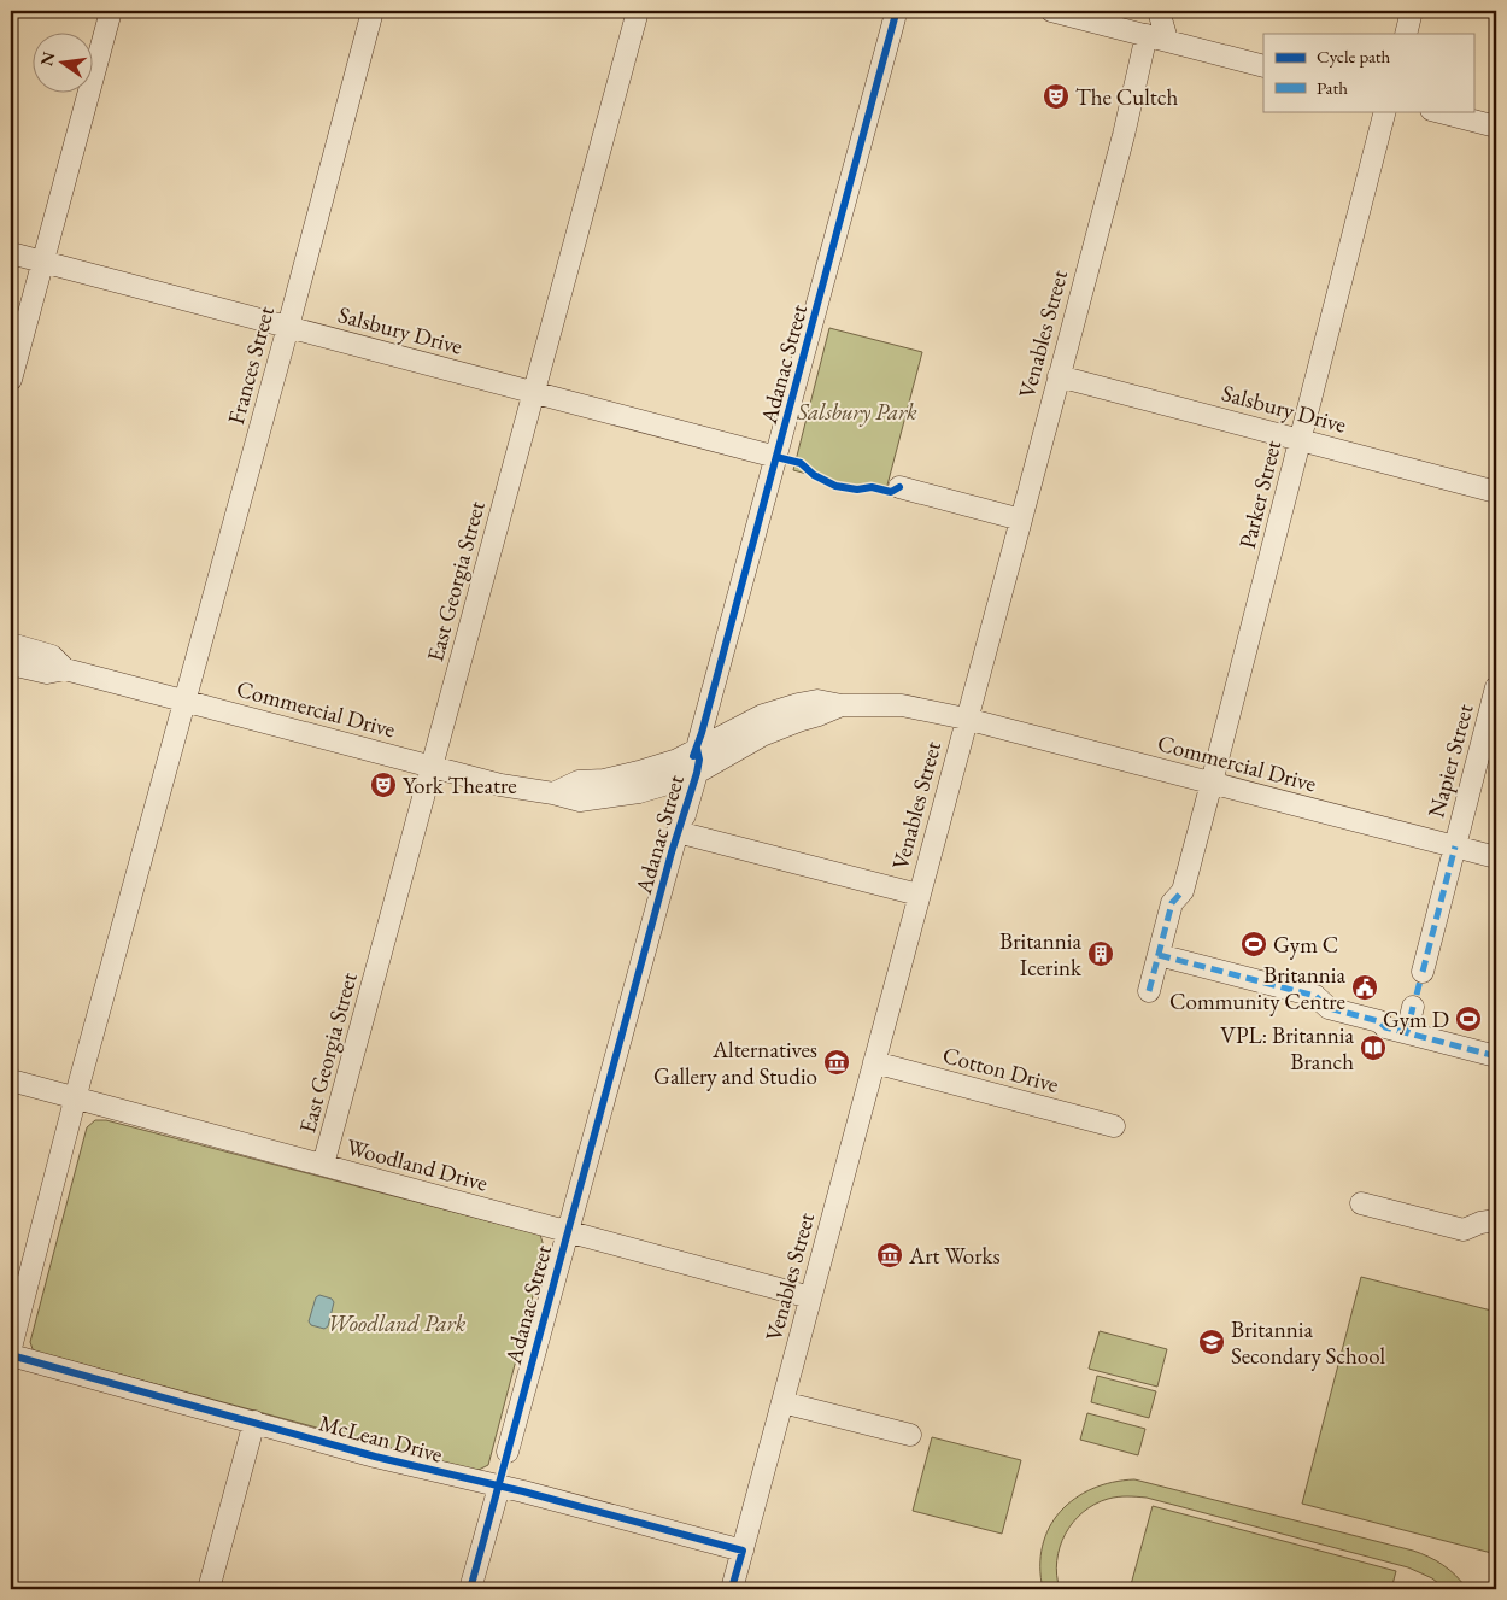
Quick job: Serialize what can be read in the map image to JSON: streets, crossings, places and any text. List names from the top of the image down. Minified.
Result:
{"streets":{"street":["Salsbury Drive","Venables Street","Adanac Street","Frances Street","Parker Street","East Georgia Street","Commercial Drive","Napier Street","Cotton Drive","Woodland Drive","McLean Drive"]},"crossings":[["Salsbury Drive","Venables Street"],["Salsbury Drive","Adanac Street"],["Salsbury Drive","Frances Street"],["Salsbury Drive","Parker Street"],["Salsbury Drive","East Georgia Street"],["Venables Street","Commercial Drive"],["Venables Street","Cotton Drive"],["Venables Street","Woodland Drive"],["Venables Street","McLean Drive"],["Adanac Street","Commercial Drive"],["Adanac Street","Woodland Drive"],["Frances Street","Commercial Drive"],["Frances Street","Woodland Drive"],["Parker Street","Commercial Drive"],["East Georgia Street","Commercial Drive"],["East Georgia Street","Woodland Drive"],["Commercial Drive","Napier Street"]],"parks":["Salsbury Park","Woodland Park"],"places":{"theatre":["The Cultch","York Theatre"],"sports":["Gym C","Gym D"],"building":["Britannia Icerink"],"public building":["Britannia Community Centre"],"library":["VPL: Britannia Branch"],"museum":["Alternatives Gallery and Studio","Art Works"],"school or university":["Britannia Secondary School"]},"legend":["Cycle path","Path"],"north":"left"}
